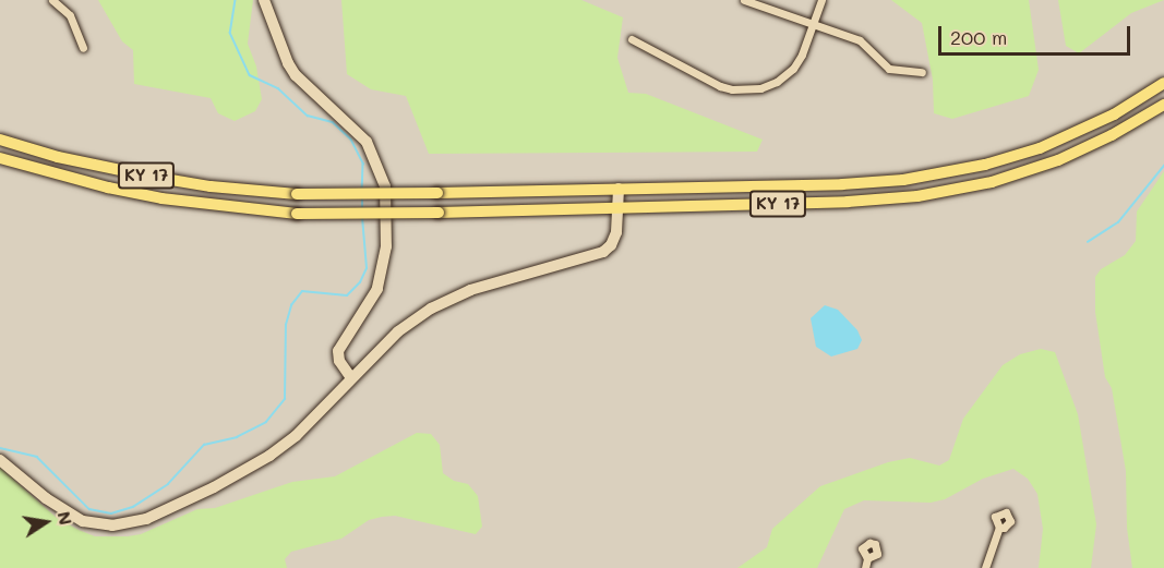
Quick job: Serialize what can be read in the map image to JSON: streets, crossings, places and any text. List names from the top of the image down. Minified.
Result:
{"streets":{"main road":["KY 17"]},"scale_bar":"200 m","north":"right"}
